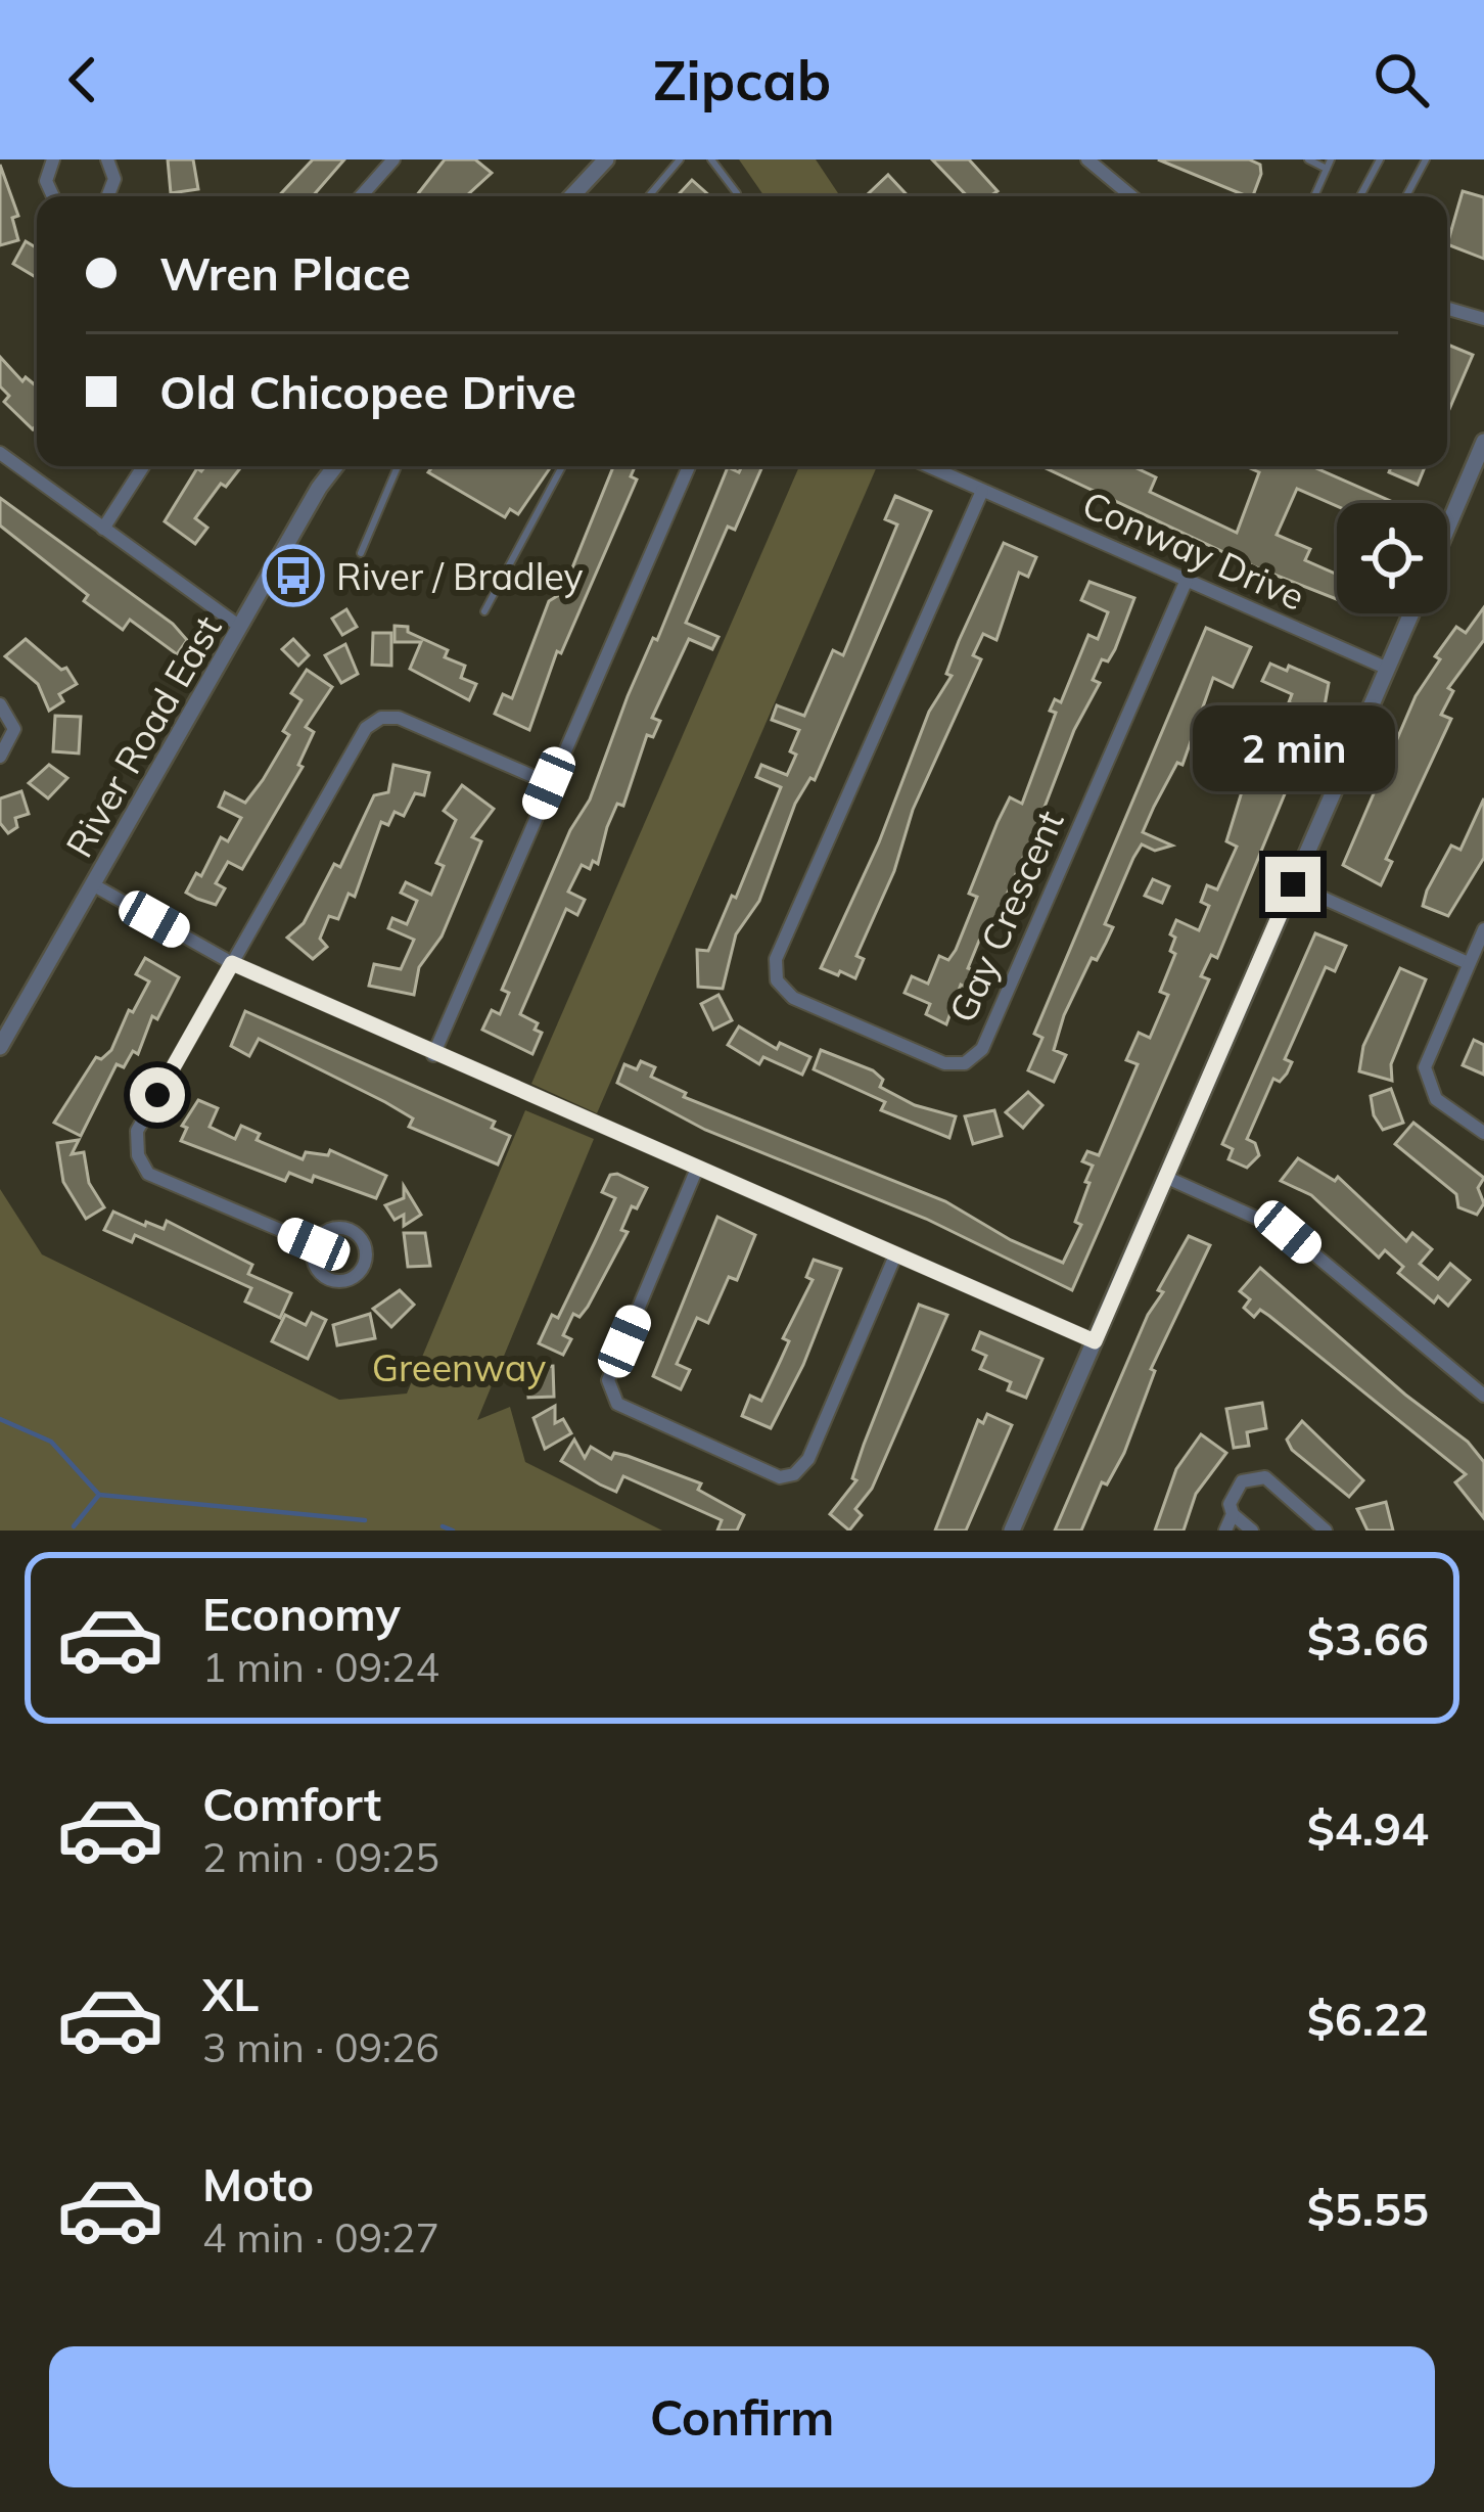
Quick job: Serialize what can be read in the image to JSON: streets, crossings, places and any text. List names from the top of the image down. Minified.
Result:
{"streets":{"street":["Conway Drive","River Road East","Gay Crescent"]},"crossings":[["Conway Drive","Gay Crescent"]],"parks":["Greenway"],"places":{"bus stop":["River / Bradley"]},"page":{"header":"Zipcab","banner":["Wren Place","Old Chicopee Drive"],"bubble":"2 min","list":[{"name":"Economy","note":"1 min · 09:24","value":"$3.66"},{"name":"Comfort","note":"2 min · 09:25","value":"$4.94"},{"name":"XL","note":"3 min · 09:26","value":"$6.22"},{"name":"Moto","note":"4 min · 09:27","value":"$5.55"}],"buttons":"Confirm"}}
